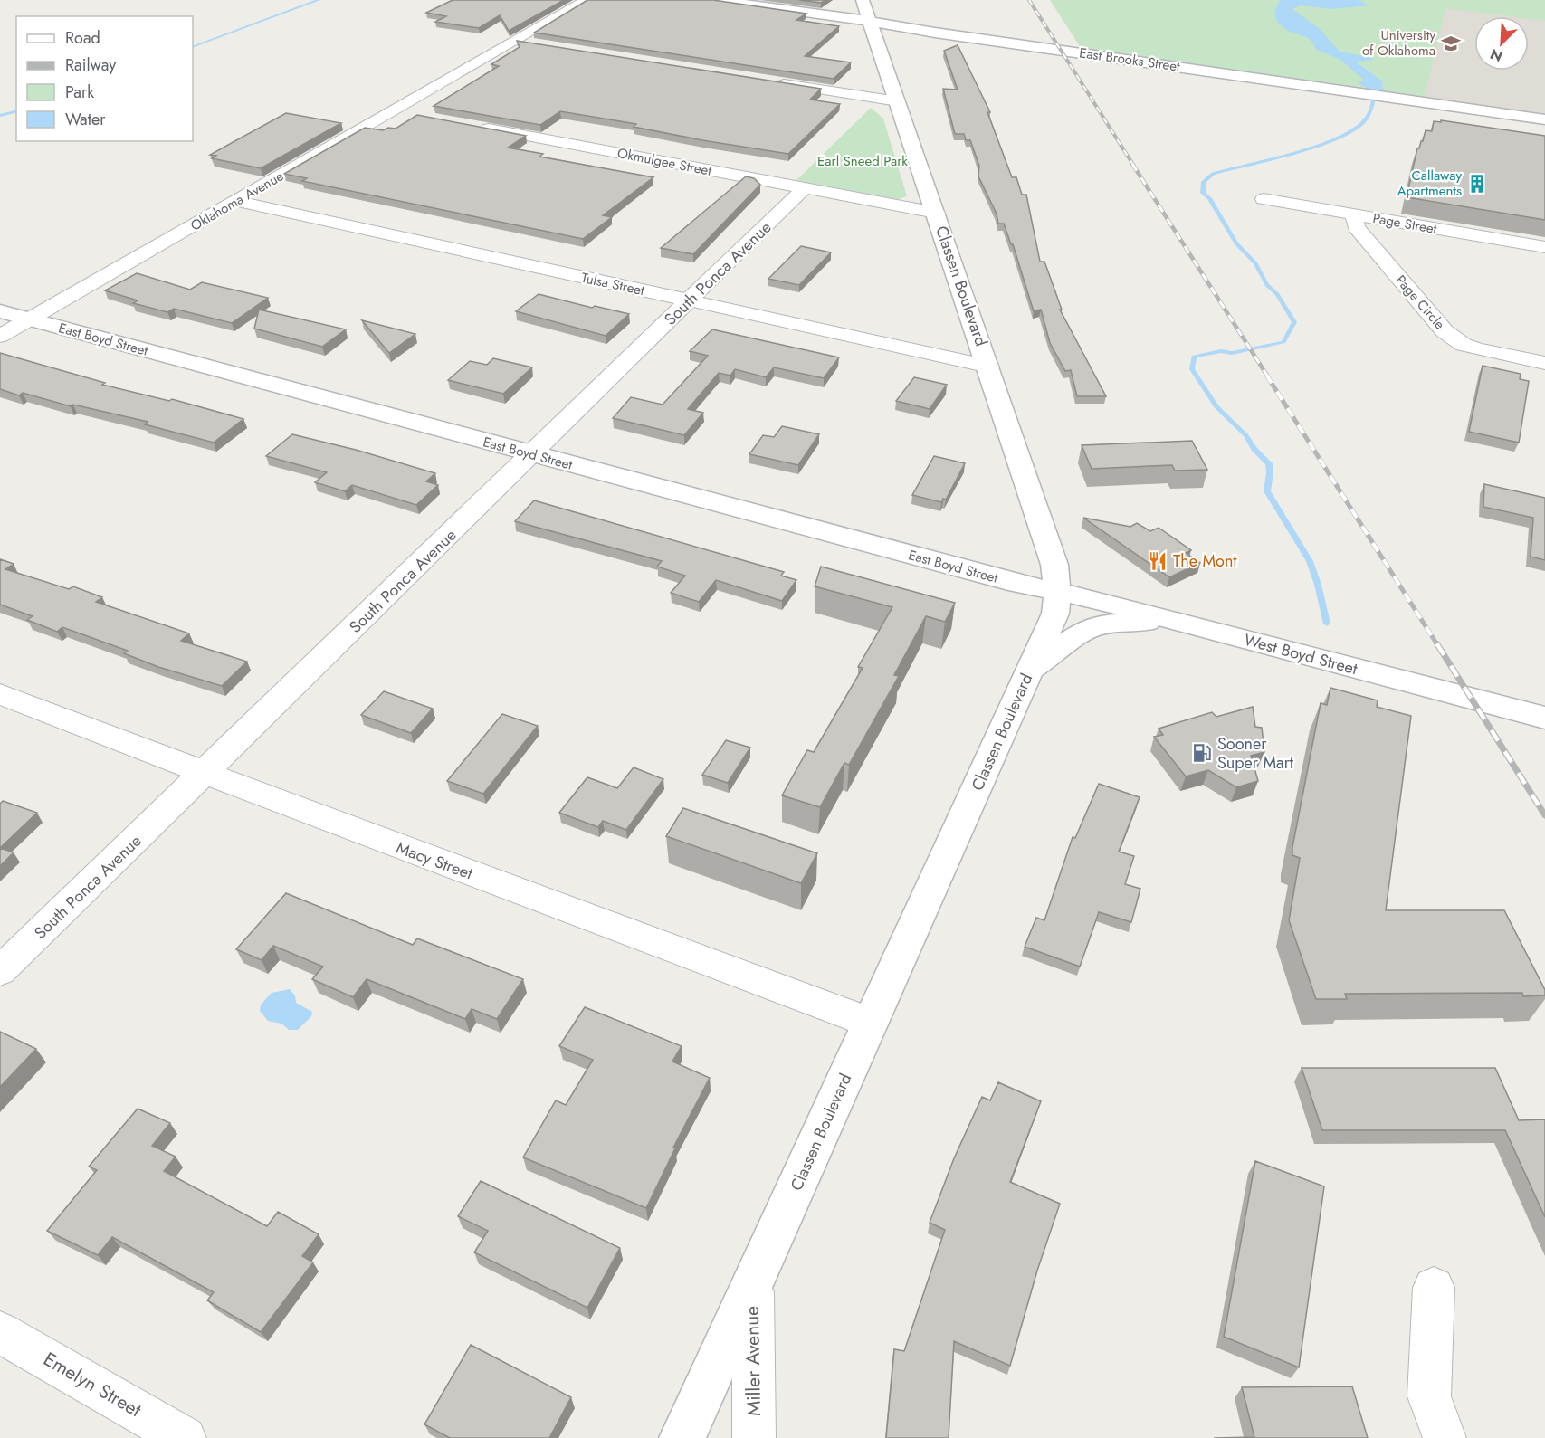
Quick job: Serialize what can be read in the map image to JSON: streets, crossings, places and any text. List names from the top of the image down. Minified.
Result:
{"streets":{"street":["East Brooks Street","Okmulgee Street","Oklahoma Avenue","Page Street","South Ponca Avenue","Tulsa Street","Classen Boulevard","Page Circle","East Boyd Street","West Boyd Street","Macy Street","Miller Avenue","Emelyn Street"]},"crossings":[["East Brooks Street","Classen Boulevard"],["Okmulgee Street","South Ponca Avenue"],["Okmulgee Street","Classen Boulevard"],["Oklahoma Avenue","Tulsa Street"],["Oklahoma Avenue","East Boyd Street"],["Page Street","Page Circle"],["South Ponca Avenue","Tulsa Street"],["South Ponca Avenue","East Boyd Street"],["South Ponca Avenue","Macy Street"],["Tulsa Street","Classen Boulevard"],["Classen Boulevard","East Boyd Street"],["Classen Boulevard","West Boyd Street"],["Classen Boulevard","Macy Street"],["Classen Boulevard","Miller Avenue"],["East Boyd Street","West Boyd Street"]],"parks":["Earl Sneed Park"],"places":{"school or university":["University of Oklahoma"],"building":["Callaway Apartments"],"restaurant":["The Mont"],"fuel station":["Sooner Super Mart"]},"legend":["Road","Railway","Park","Water"],"north":"bottom left"}
